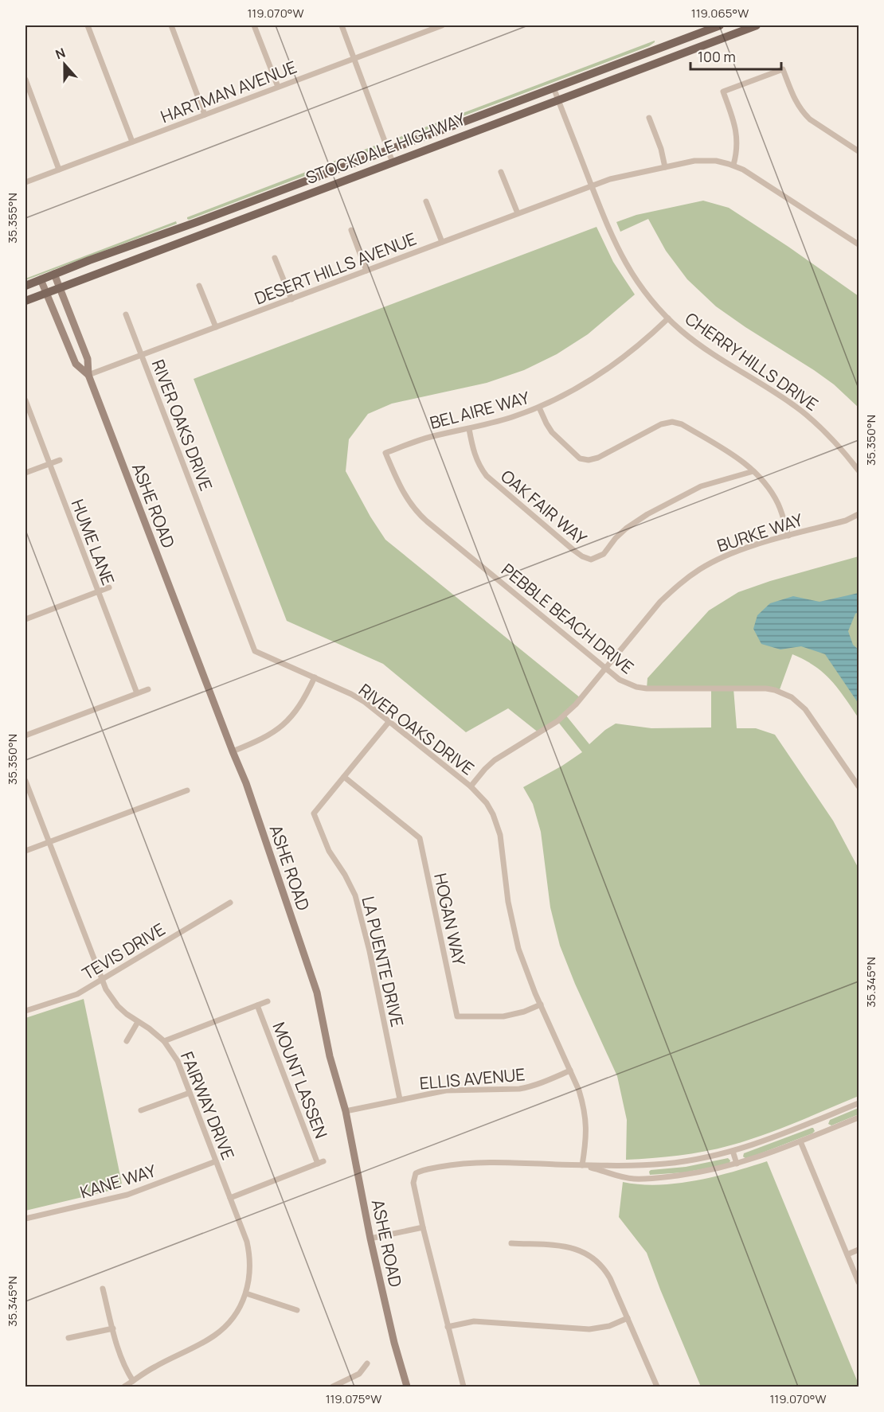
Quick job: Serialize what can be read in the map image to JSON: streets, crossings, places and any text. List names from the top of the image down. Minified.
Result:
{"streets":{"main road":["STOCKDALE HIGHWAY"],"street":["HARTMAN AVENUE","DESERT HILLS AVENUE","CHERRY HILLS DRIVE","BEL AIRE WAY","RIVER OAKS DRIVE","ASHE ROAD","OAK FAIR WAY","BURKE WAY","HUME LANE","PEBBLE BEACH DRIVE","HOGAN WAY","TEVIS DRIVE","LA PUENTE DRIVE","ELLIS AVENUE","MOUNT LASSEN","FAIRWAY DRIVE","KANE WAY"]},"crossings":[["STOCKDALE HIGHWAY","CHERRY HILLS DRIVE"],["STOCKDALE HIGHWAY","ASHE ROAD"],["DESERT HILLS AVENUE","CHERRY HILLS DRIVE"],["DESERT HILLS AVENUE","RIVER OAKS DRIVE"],["DESERT HILLS AVENUE","ASHE ROAD"],["CHERRY HILLS DRIVE","BEL AIRE WAY"],["BEL AIRE WAY","OAK FAIR WAY"],["BEL AIRE WAY","PEBBLE BEACH DRIVE"],["RIVER OAKS DRIVE","BURKE WAY"],["RIVER OAKS DRIVE","HOGAN WAY"],["RIVER OAKS DRIVE","LA PUENTE DRIVE"],["RIVER OAKS DRIVE","ELLIS AVENUE"],["ASHE ROAD","ELLIS AVENUE"],["BURKE WAY","PEBBLE BEACH DRIVE"],["HOGAN WAY","LA PUENTE DRIVE"],["TEVIS DRIVE","FAIRWAY DRIVE"],["LA PUENTE DRIVE","ELLIS AVENUE"],["MOUNT LASSEN","FAIRWAY DRIVE"],["FAIRWAY DRIVE","KANE WAY"]],"scale_bar":"100 m","north":"top","coordinates":["119.070°W","119.065°W","35.355°N","35.350°N","35.345°N","119.075°W"]}
